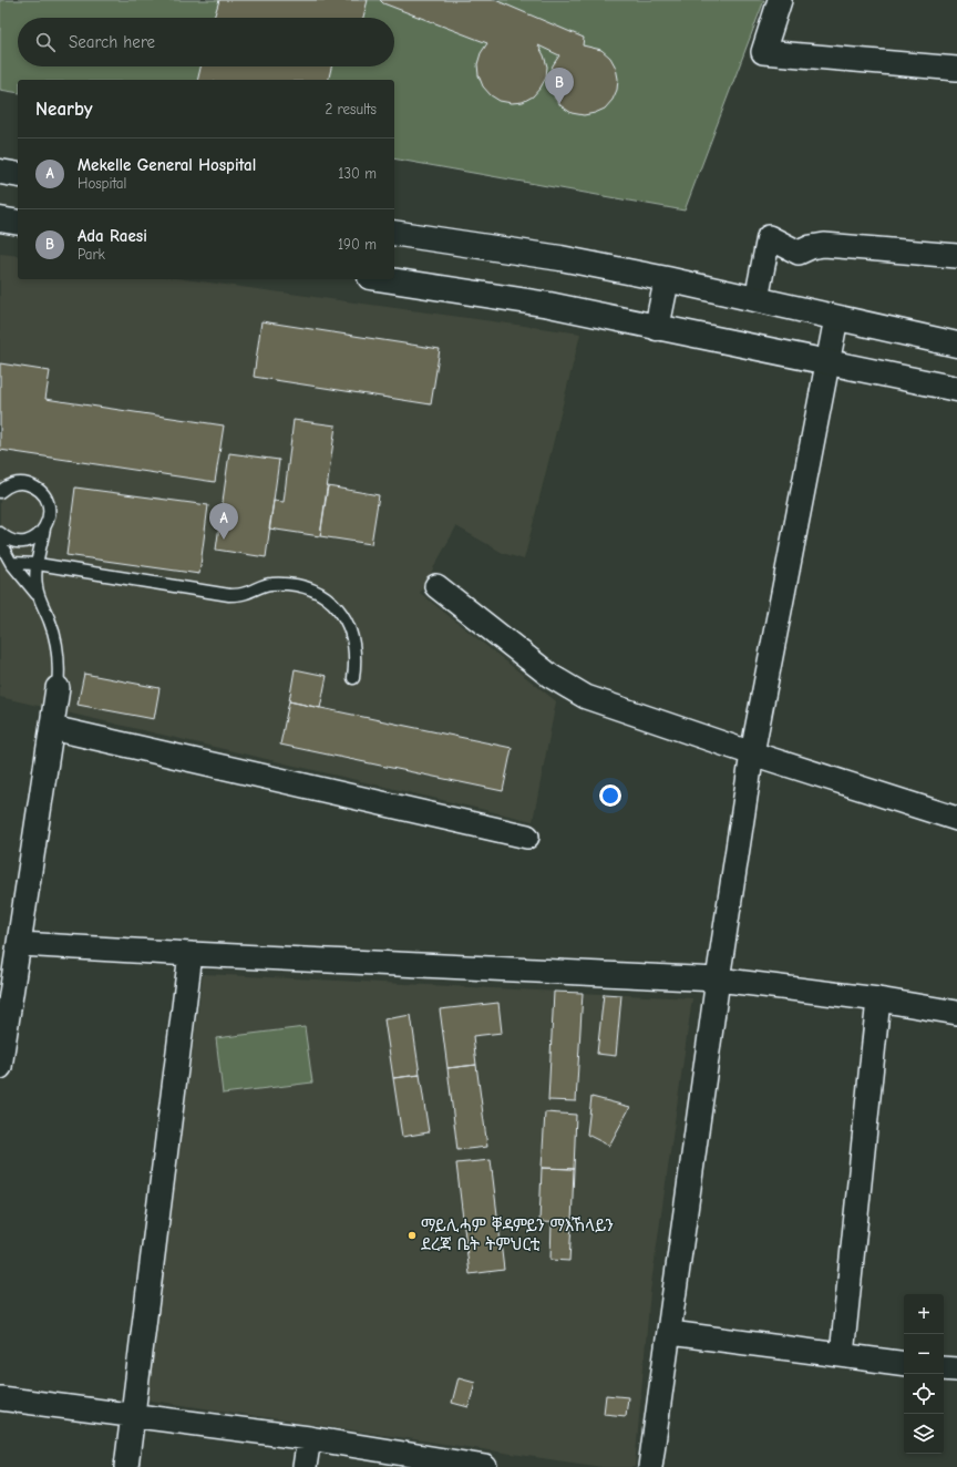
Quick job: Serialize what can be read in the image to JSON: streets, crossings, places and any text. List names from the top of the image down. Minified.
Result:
{"places":["ማይሊሓም ቐዳምይን ማእኸላይን ደረጃ ቤት ትምህርቲ"],"page":{"search":"Search here","pins":["B","A"],"heading":["Nearby","2 results"],"list":[{"mark":"A","name":"Mekelle General Hospital","note":"Hospital","value":"130 m"},{"mark":"B","name":"Ada Raesi","note":"Park","value":"190 m"}],"map_buttons":["+","−"]}}
